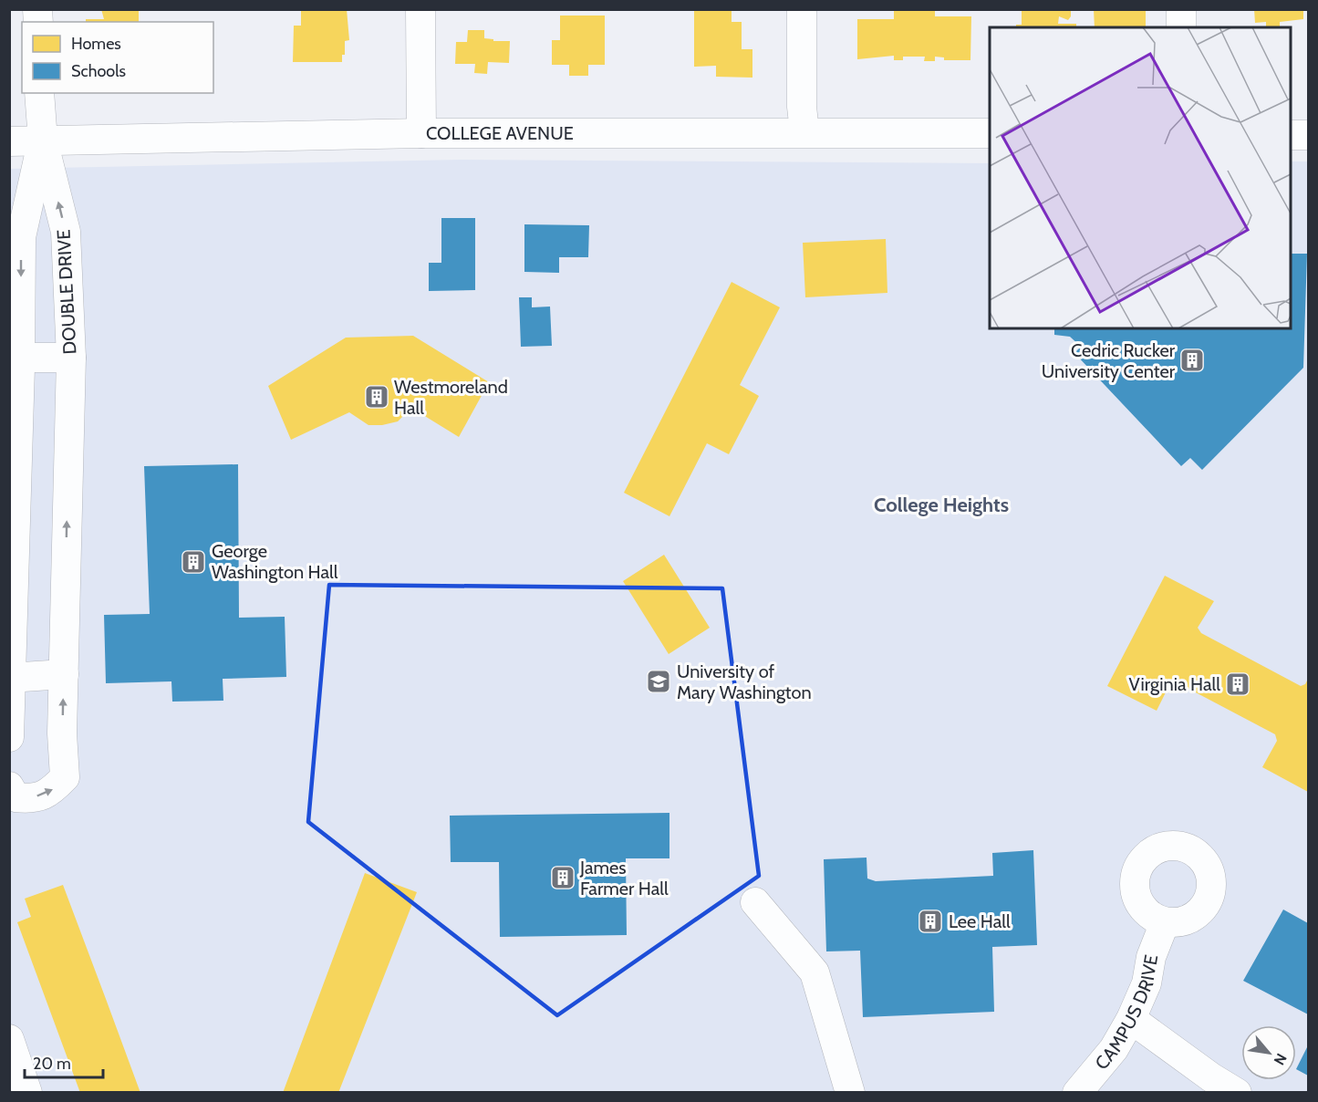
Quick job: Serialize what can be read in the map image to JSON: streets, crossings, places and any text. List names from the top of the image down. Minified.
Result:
{"streets":{"street":["COLLEGE AVENUE","DOUBLE DRIVE","CAMPUS DRIVE"]},"crossings":[["COLLEGE AVENUE","DOUBLE DRIVE"]],"districts":["College Heights"],"places":{"building":["Cedric Rucker University Center","Westmoreland Hall","George Washington Hall","Virginia Hall","James Farmer Hall","Lee Hall"],"school or university":["University of Mary Washington"]},"legend":["Homes","Schools"],"scale_bar":"20 m","north":"bottom right"}
